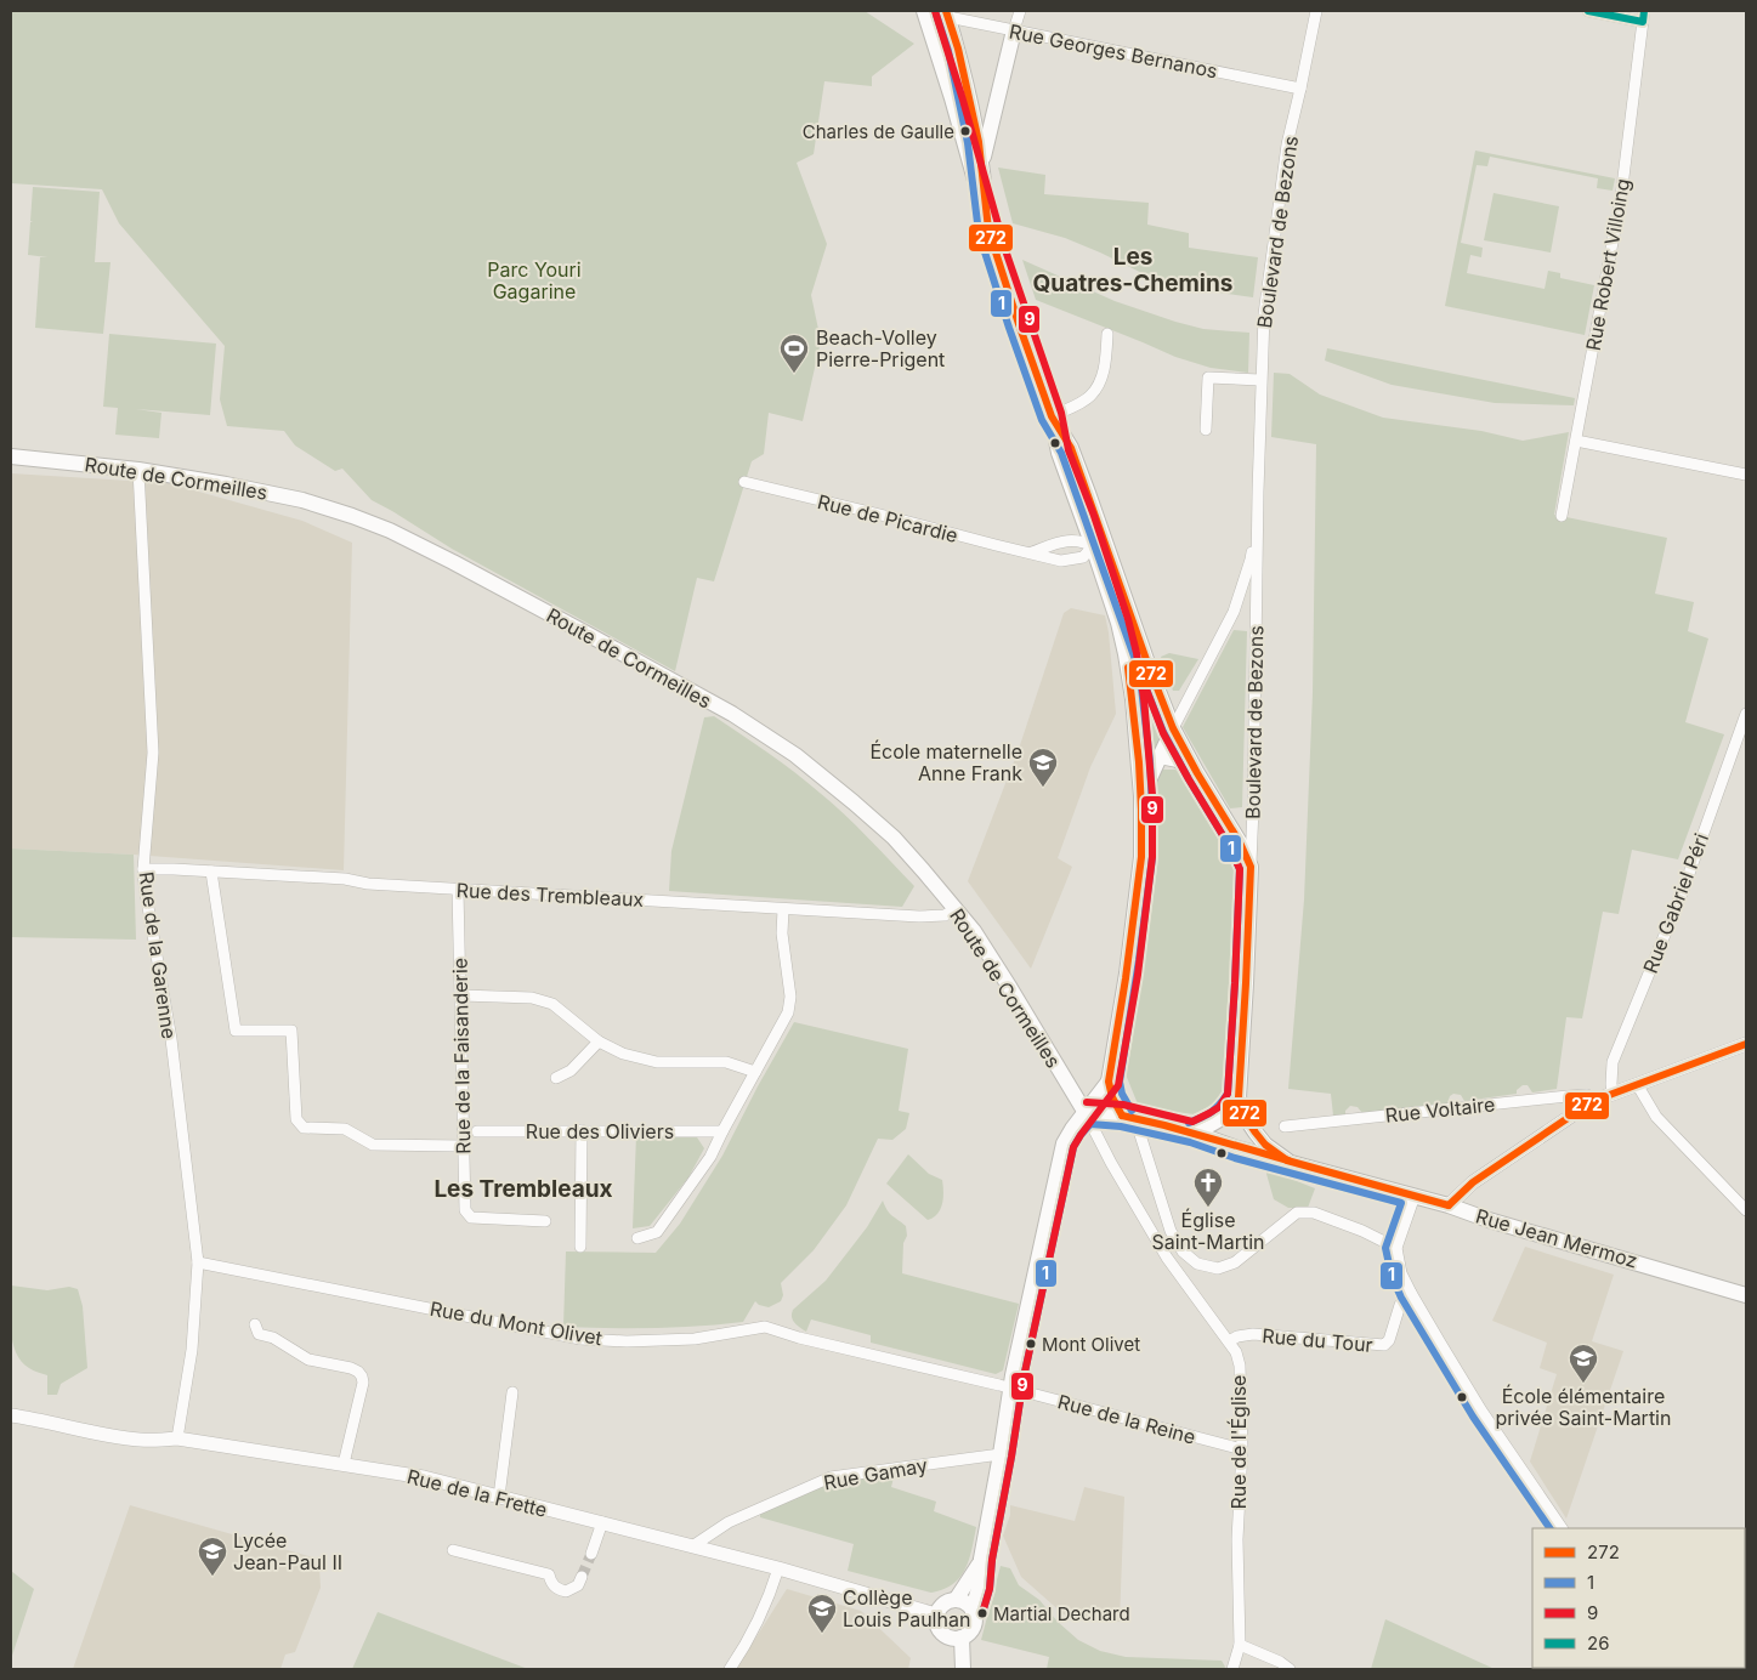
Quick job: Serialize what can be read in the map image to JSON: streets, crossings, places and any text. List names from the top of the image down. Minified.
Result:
{"streets":{"main road":["Boulevard de Bezons","Route de Cormeilles","Rue Jean Mermoz"],"street":["Rue Georges Bernanos","Rue Robert Villoing","Rue de Picardie","Rue des Trembleaux","Rue Gabriel Péri","Rue de la Garenne","Rue de la Faisanderie","Rue Voltaire","Rue des Oliviers","Rue du Mont Olivet","Rue du Tour","Rue de la Reine","Rue de l'Église","Rue Gamay","Rue de la Frette"]},"crossings":[["Rue Georges Bernanos","Boulevard de Bezons"],["Boulevard de Bezons","Rue Jean Mermoz"],["Route de Cormeilles","Rue des Trembleaux"],["Route de Cormeilles","Rue de la Garenne"],["Route de Cormeilles","Rue Jean Mermoz"],["Route de Cormeilles","Rue de l'Église"],["Rue des Trembleaux","Rue de la Garenne"],["Rue des Trembleaux","Rue de la Faisanderie"],["Rue de la Garenne","Rue du Mont Olivet"],["Rue de la Garenne","Rue de la Frette"],["Rue Jean Mermoz","Rue de l'Église"],["Rue du Mont Olivet","Rue de la Reine"],["Rue du Tour","Rue de l'Église"],["Rue de la Reine","Rue de l'Église"],["Rue Gamay","Rue de la Frette"]],"districts":["Les Quatres-Chemins","Les Trembleaux"],"parks":["Parc Youri Gagarine"],"places":{"other":["Charles de Gaulle","Mont Olivet","Martial Dechard"],"sports":["Beach-Volley Pierre-Prigent"],"school or university":["École maternelle Anne Frank","École élémentaire privée Saint-Martin","Lycée Jean-Paul II","Collège Louis Paulhan"],"church":["Église Saint-Martin"]},"lines":["transit line 272","transit line 9","transit line 26","transit line 1"],"legend":["272","1","9","26"]}
